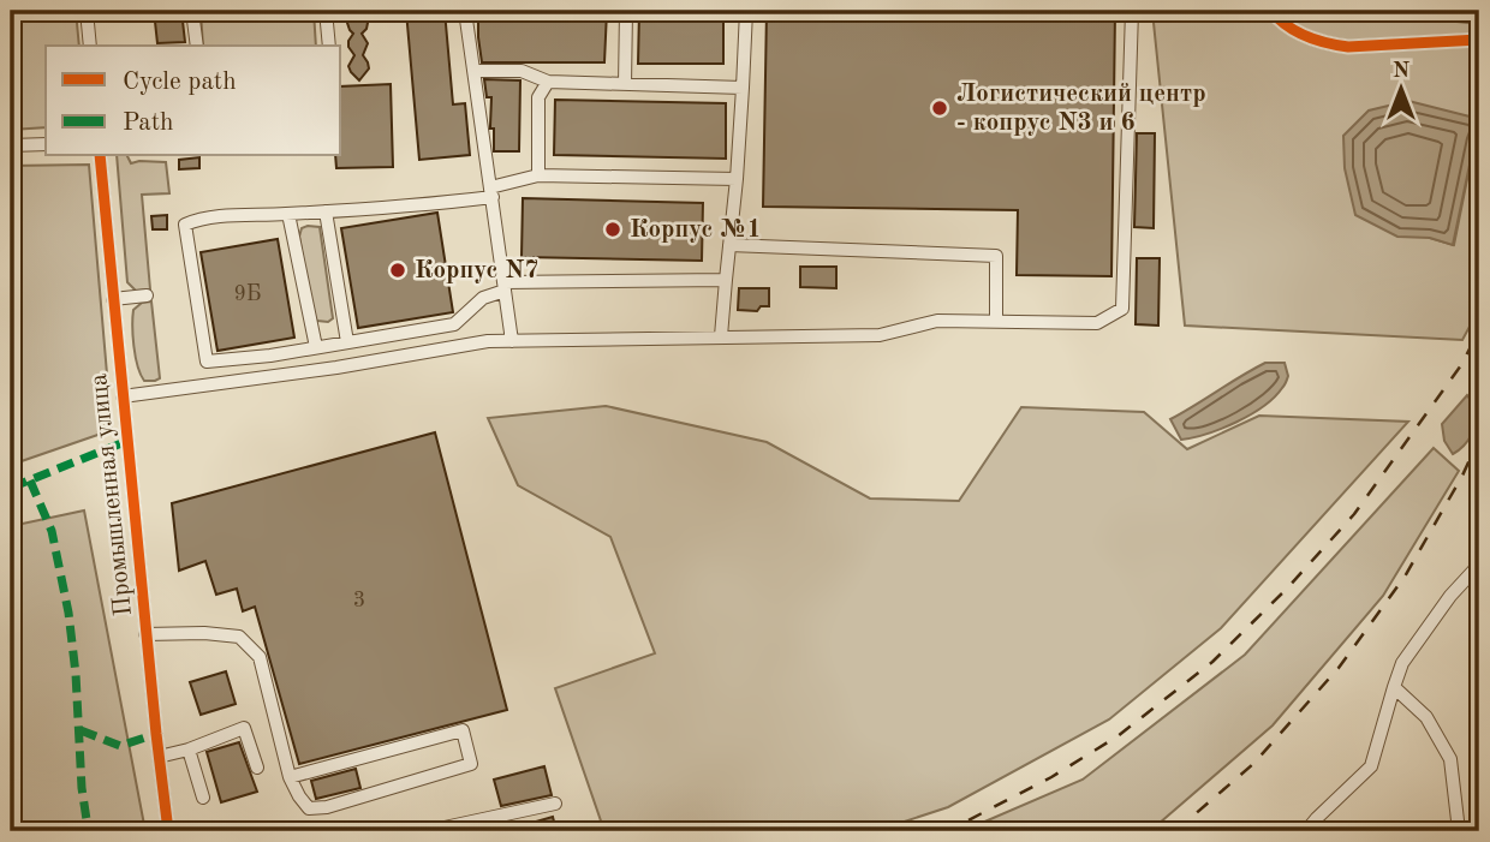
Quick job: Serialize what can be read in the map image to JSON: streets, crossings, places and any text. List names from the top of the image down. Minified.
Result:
{"streets":{"street":["Промышленная улица"]},"places":["Логистический центр - копрус N3 и 6","Корпус №1","Корпус N7"],"house_numbers":["9Б","3"],"legend":["Cycle path","Path"],"north":"top"}
